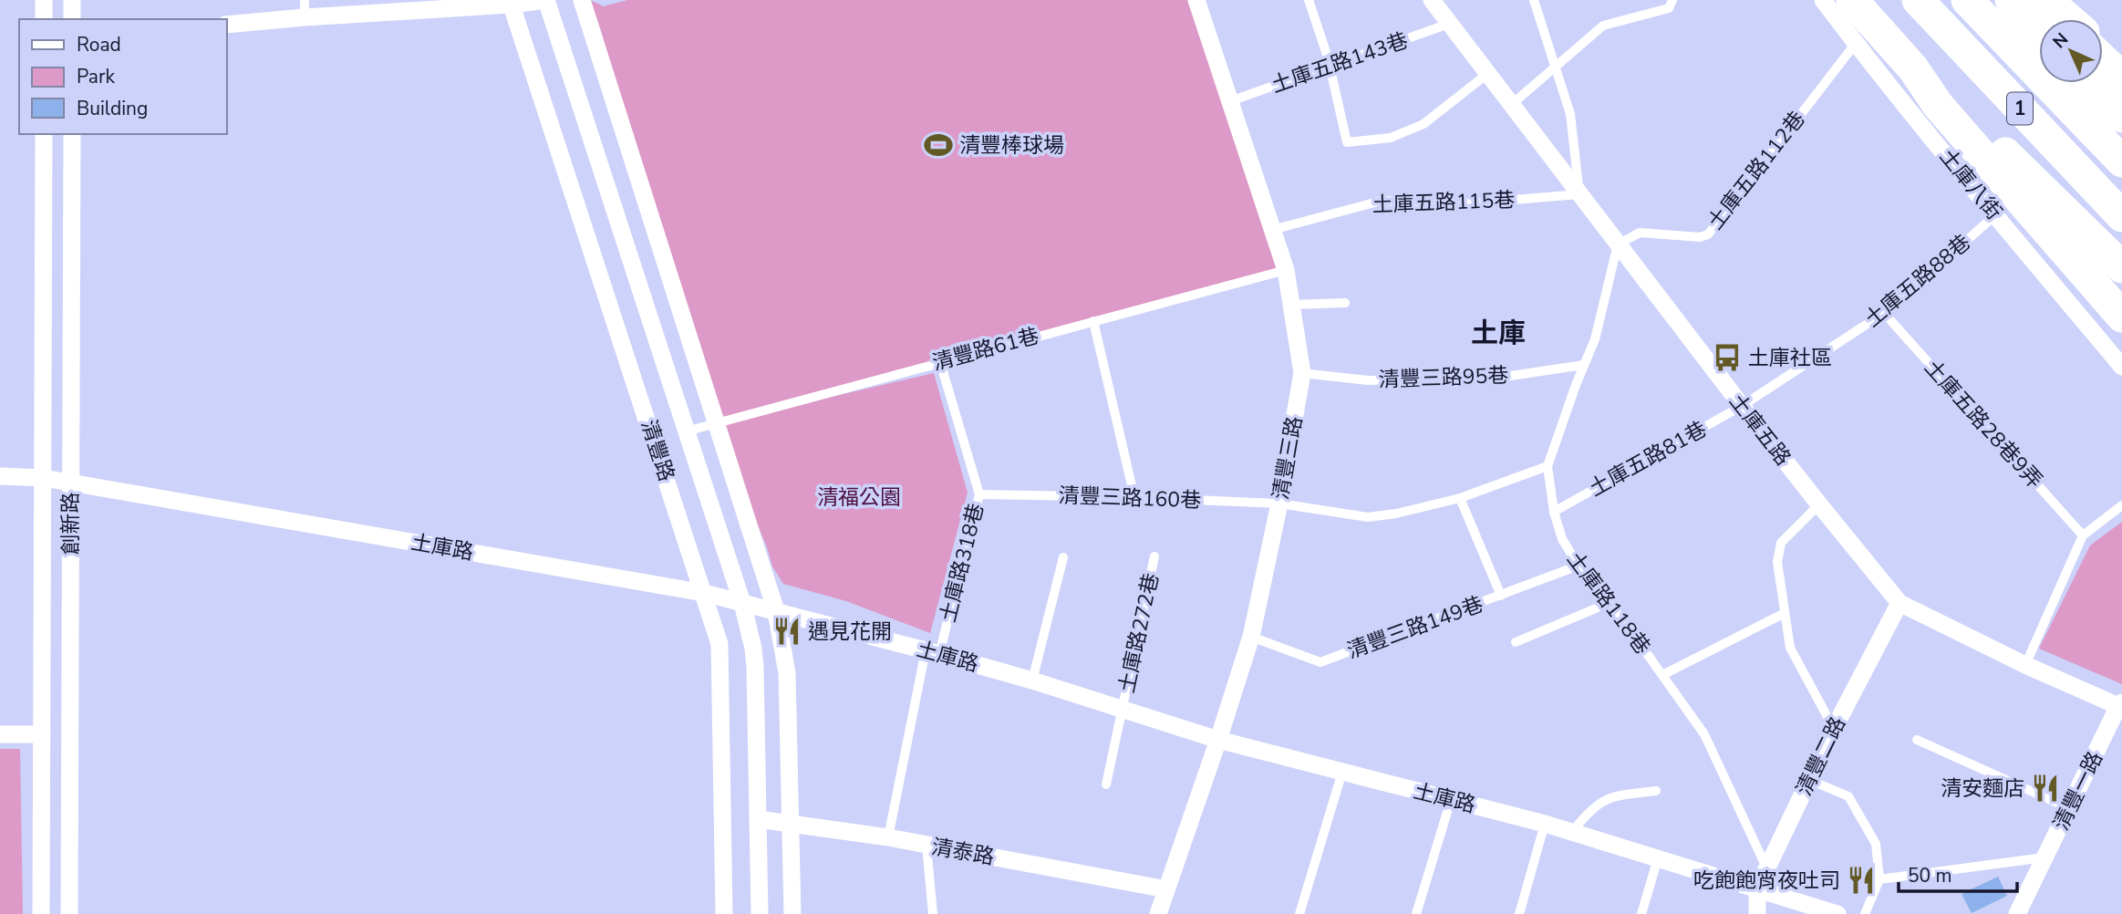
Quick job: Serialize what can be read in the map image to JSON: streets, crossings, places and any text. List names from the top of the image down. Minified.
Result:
{"streets":{"highway":["1"],"street":["土庫八街","土庫五路","清豐路","清豐三路","創新路","土庫路","清豐二路","清豐一路","清泰路"],"lane":["土庫五路143巷","土庫五路112巷","土庫五路115巷","土庫五路88巷","清豐路61巷","清豐三路95巷","土庫五路28巷9弄","土庫五路81巷","清豐三路160巷","土庫路318巷","土庫路118巷","清豐三路149巷","土庫路272巷"]},"crossings":[["土庫五路143巷","土庫五路"],["土庫五路143巷","清豐三路"],["土庫五路112巷","土庫八街"],["土庫五路112巷","土庫五路"],["土庫五路112巷","土庫路118巷"],["土庫八街","土庫五路88巷"],["土庫五路115巷","土庫五路"],["土庫五路115巷","清豐三路"],["土庫五路88巷","土庫五路28巷9弄"],["土庫五路88巷","土庫五路"],["土庫五路88巷","土庫五路81巷"],["清豐路61巷","清豐路"],["清豐路61巷","清豐三路"],["清豐路61巷","土庫路318巷"],["清豐三路95巷","清豐三路"],["清豐三路95巷","土庫路118巷"],["土庫五路","土庫五路81巷"],["土庫五路","土庫路118巷"],["土庫五路","清豐二路"],["土庫五路","清豐一路"],["清豐路","土庫路"],["清豐路","清泰路"],["清豐三路","清豐三路160巷"],["清豐三路","土庫路"],["清豐三路","清豐三路149巷"],["清豐三路","清泰路"],["土庫五路81巷","土庫路118巷"],["清豐三路160巷","土庫路318巷"],["清豐三路160巷","土庫路118巷"],["創新路","土庫路"],["土庫路","土庫路318巷"],["土庫路","土庫路272巷"],["土庫路","清豐二路"],["土庫路318巷","清泰路"],["土庫路118巷","清豐三路149巷"],["土庫路118巷","清豐二路"]],"districts":["土庫"],"parks":["清福公園"],"places":{"sports":["清豐棒球場"],"bus stop":["土庫社區"],"restaurant":["遇見花開","清安麵店","吃飽飽宵夜吐司"]},"legend":["Road","Park","Building"],"scale_bar":"50 m","north":"top left"}
